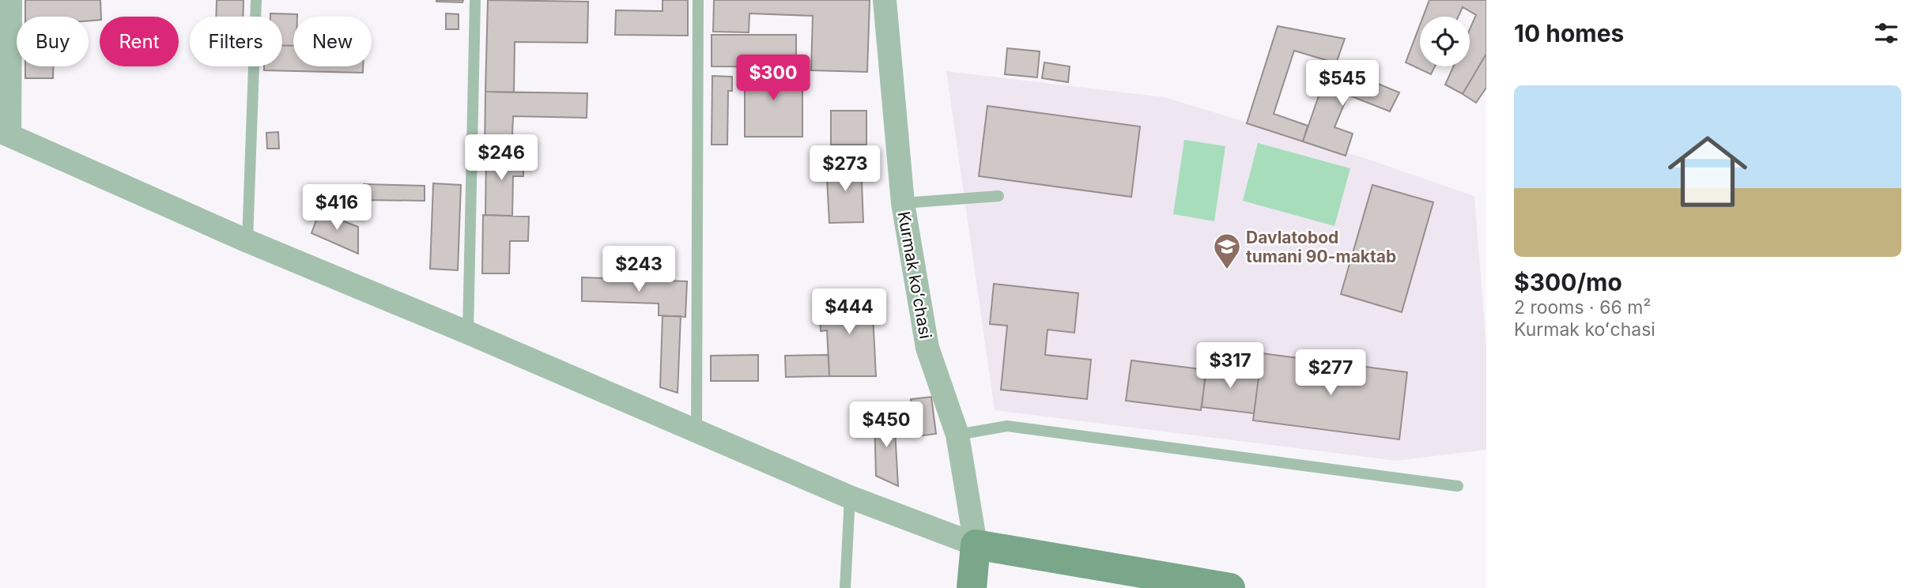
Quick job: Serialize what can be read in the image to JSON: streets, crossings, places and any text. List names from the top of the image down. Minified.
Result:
{"streets":{"street":["Kurmak koʻchasi"]},"places":{"school or university":["Davlatobod tumani 90-maktab"]},"page":{"heading":"10 homes","chip":["Buy","Rent","Filters","New"],"price":["$300","$545","$246","$273","$416","$243","$444","$317","$277","$450"],"list":[{"name":"$300/mo","note":"2 rooms · 66 m² · Kurmak koʻchasi"}]}}
